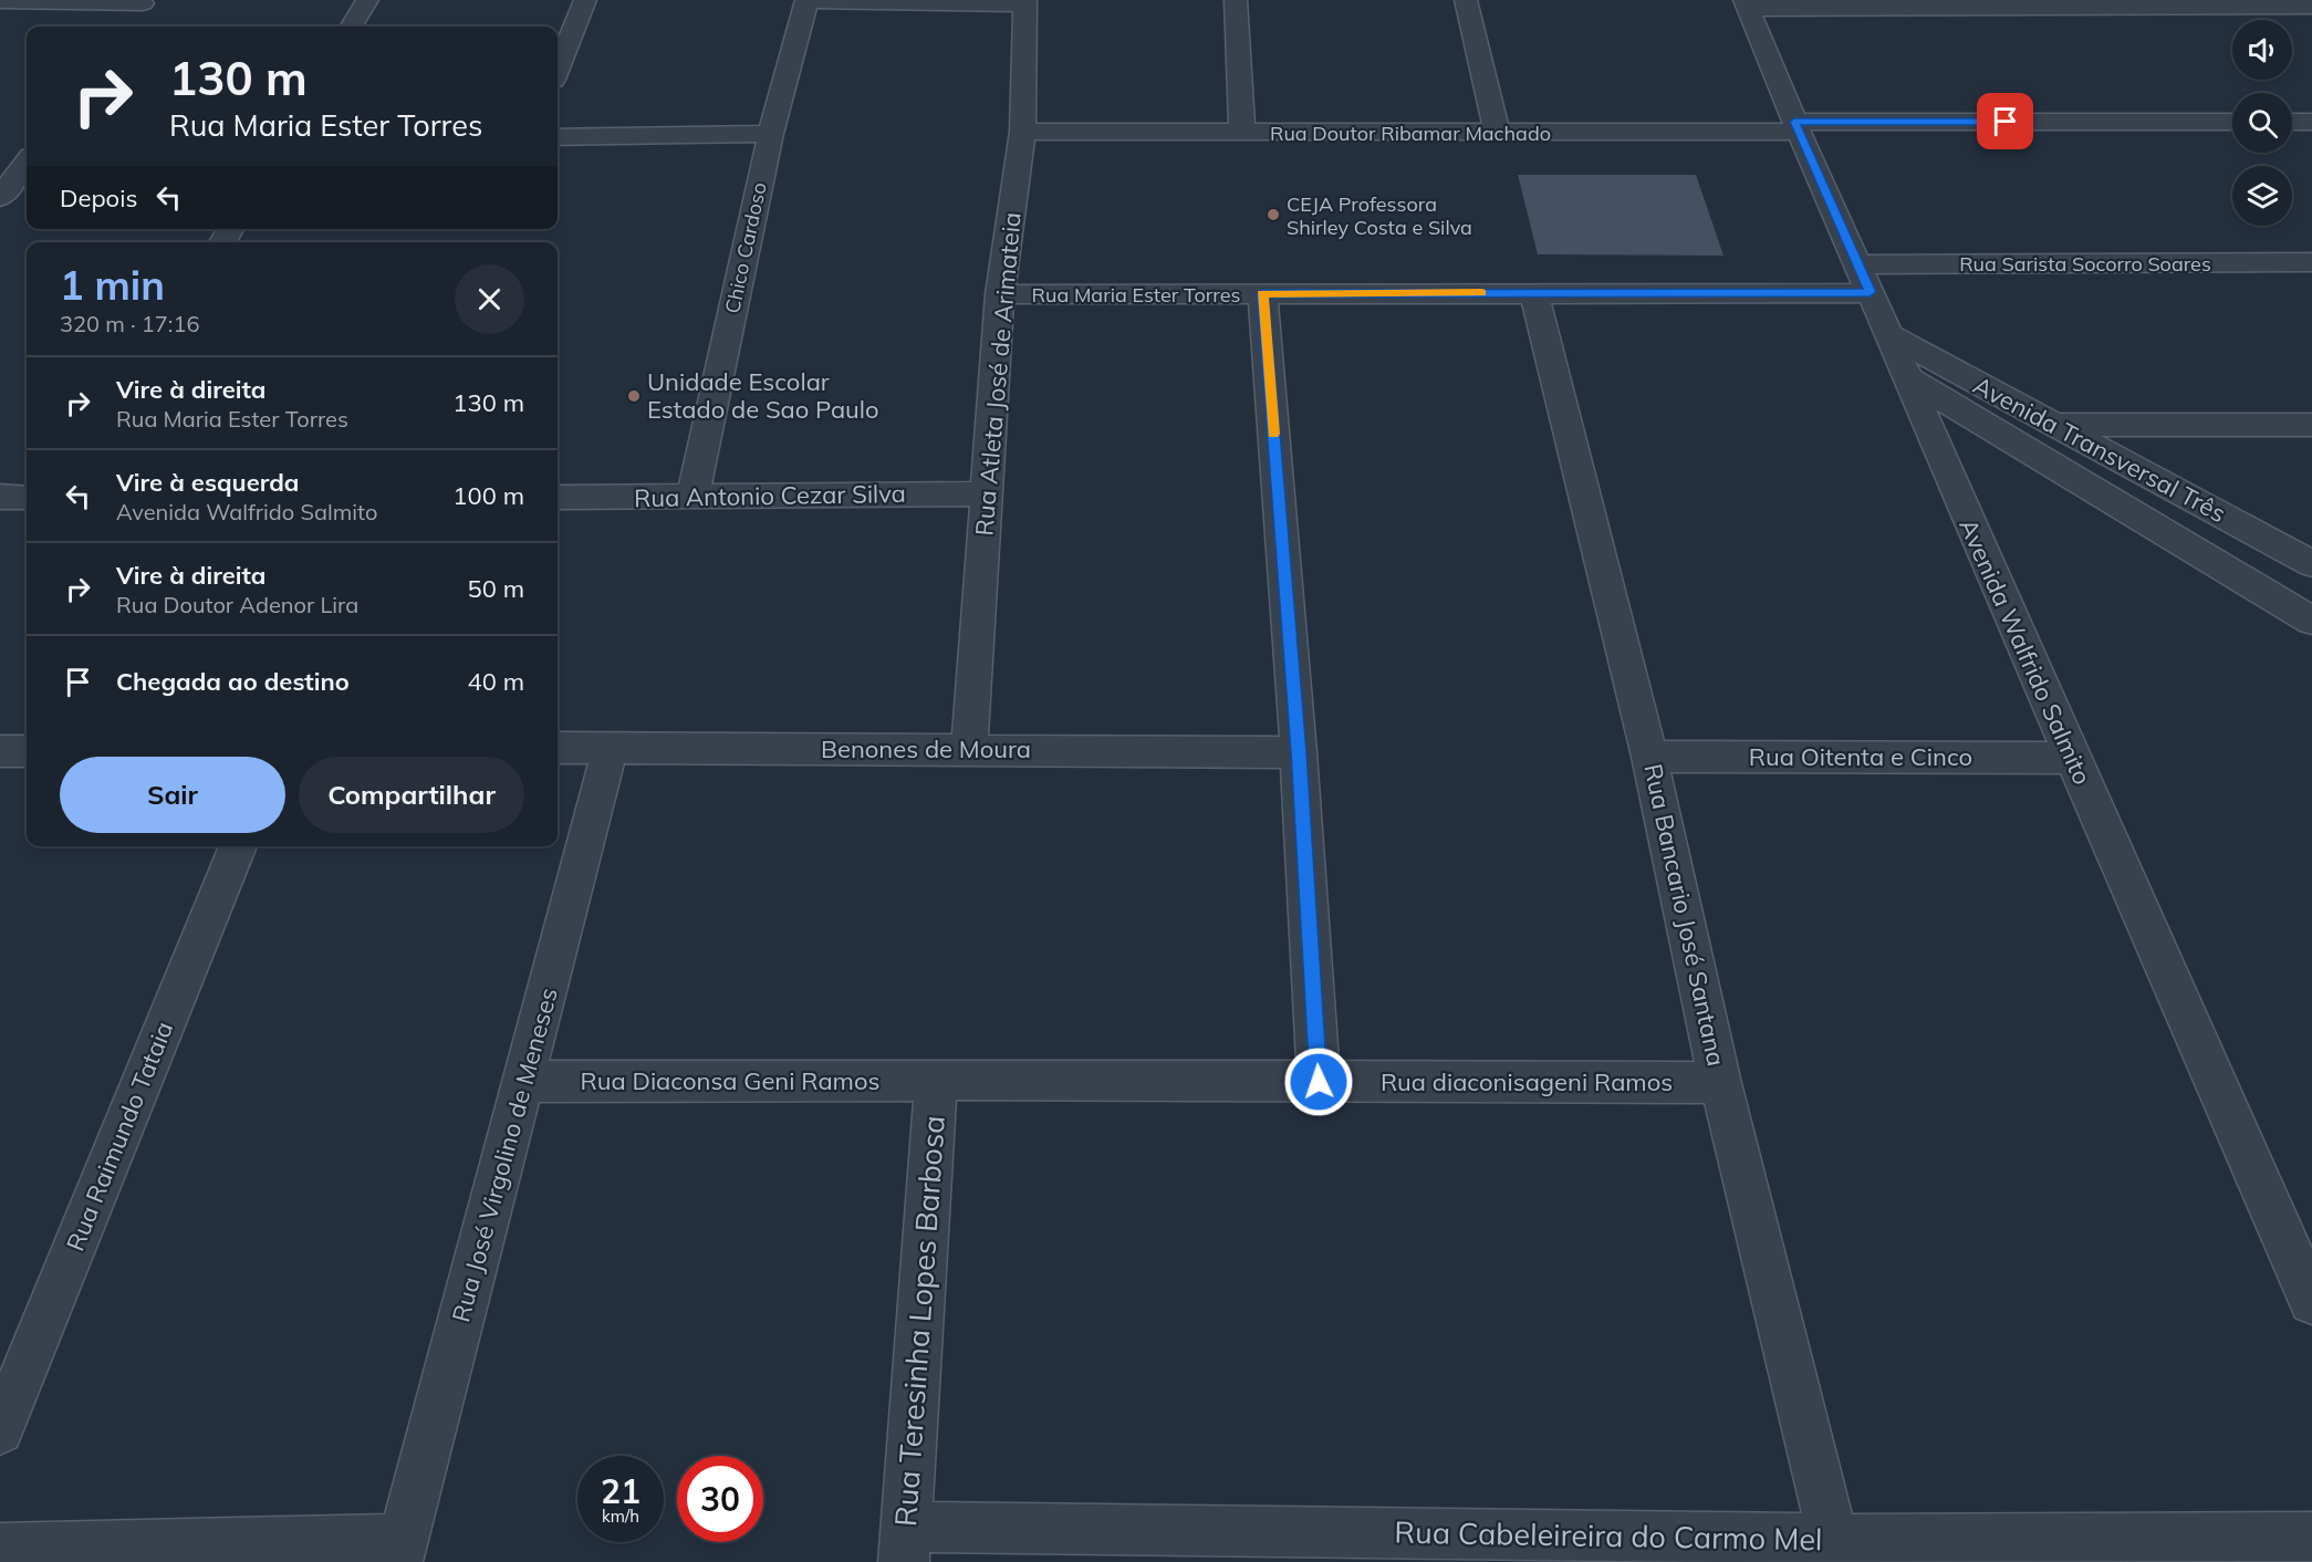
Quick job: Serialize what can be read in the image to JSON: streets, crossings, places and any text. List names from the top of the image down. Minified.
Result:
{"streets":{"street":["Rua Doutor Ribamar Machado","Chico Cardoso","Rua Sarista Socorro Soares","Rua Maria Ester Torres","Rua Atleta José de Arimateia","Avenida Transversal Três","Rua Antonio Cezar Silva","Avenida Walfrido Salmito","Benones de Moura","Rua Oitenta e Cinco","Rua Bancario José Santana","Rua Diaconsa Geni Ramos","Rua diaconisageni Ramos","Rua Raimundo Tataia","Rua José Virgolino de Meneses","Rua Teresinha Lopes Barbosa","Rua Cabeleireira do Carmo Mel"]},"crossings":[["Rua Doutor Ribamar Machado","Rua Atleta José de Arimateia"],["Rua Doutor Ribamar Machado","Avenida Walfrido Salmito"],["Chico Cardoso","Rua Antonio Cezar Silva"],["Rua Sarista Socorro Soares","Rua Maria Ester Torres"],["Rua Sarista Socorro Soares","Avenida Walfrido Salmito"],["Rua Maria Ester Torres","Rua Atleta José de Arimateia"],["Rua Maria Ester Torres","Avenida Walfrido Salmito"],["Rua Maria Ester Torres","Rua Bancario José Santana"],["Rua Atleta José de Arimateia","Rua Antonio Cezar Silva"],["Rua Atleta José de Arimateia","Benones de Moura"],["Avenida Transversal Três","Avenida Walfrido Salmito"],["Avenida Walfrido Salmito","Rua Oitenta e Cinco"],["Benones de Moura","Rua José Virgolino de Meneses"],["Rua Oitenta e Cinco","Rua Bancario José Santana"],["Rua Bancario José Santana","Rua diaconisageni Ramos"],["Rua Bancario José Santana","Rua Cabeleireira do Carmo Mel"],["Rua Diaconsa Geni Ramos","Rua diaconisageni Ramos"],["Rua Diaconsa Geni Ramos","Rua José Virgolino de Meneses"],["Rua Diaconsa Geni Ramos","Rua Teresinha Lopes Barbosa"],["Rua diaconisageni Ramos","Rua Teresinha Lopes Barbosa"],["Rua Teresinha Lopes Barbosa","Rua Cabeleireira do Carmo Mel"]],"places":["CEJA Professora Shirley Costa e Silva","Unidade Escolar Estado de Sao Paulo"],"page":{"turn":["130 m","Rua Maria Ester Torres"],"then":"Depois","heading":["1 min","320 m · 17:16"],"list":[{"name":"Vire à direita","note":"Rua Maria Ester Torres","value":"130 m"},{"name":"Vire à esquerda","note":"Avenida Walfrido Salmito","value":"100 m"},{"name":"Vire à direita","note":"Rua Doutor Adenor Lira","value":"50 m"},{"name":"Chegada ao destino","value":"40 m"}],"buttons":["Sair","Compartilhar"],"speed":"21 km/h","limit":"30"}}
